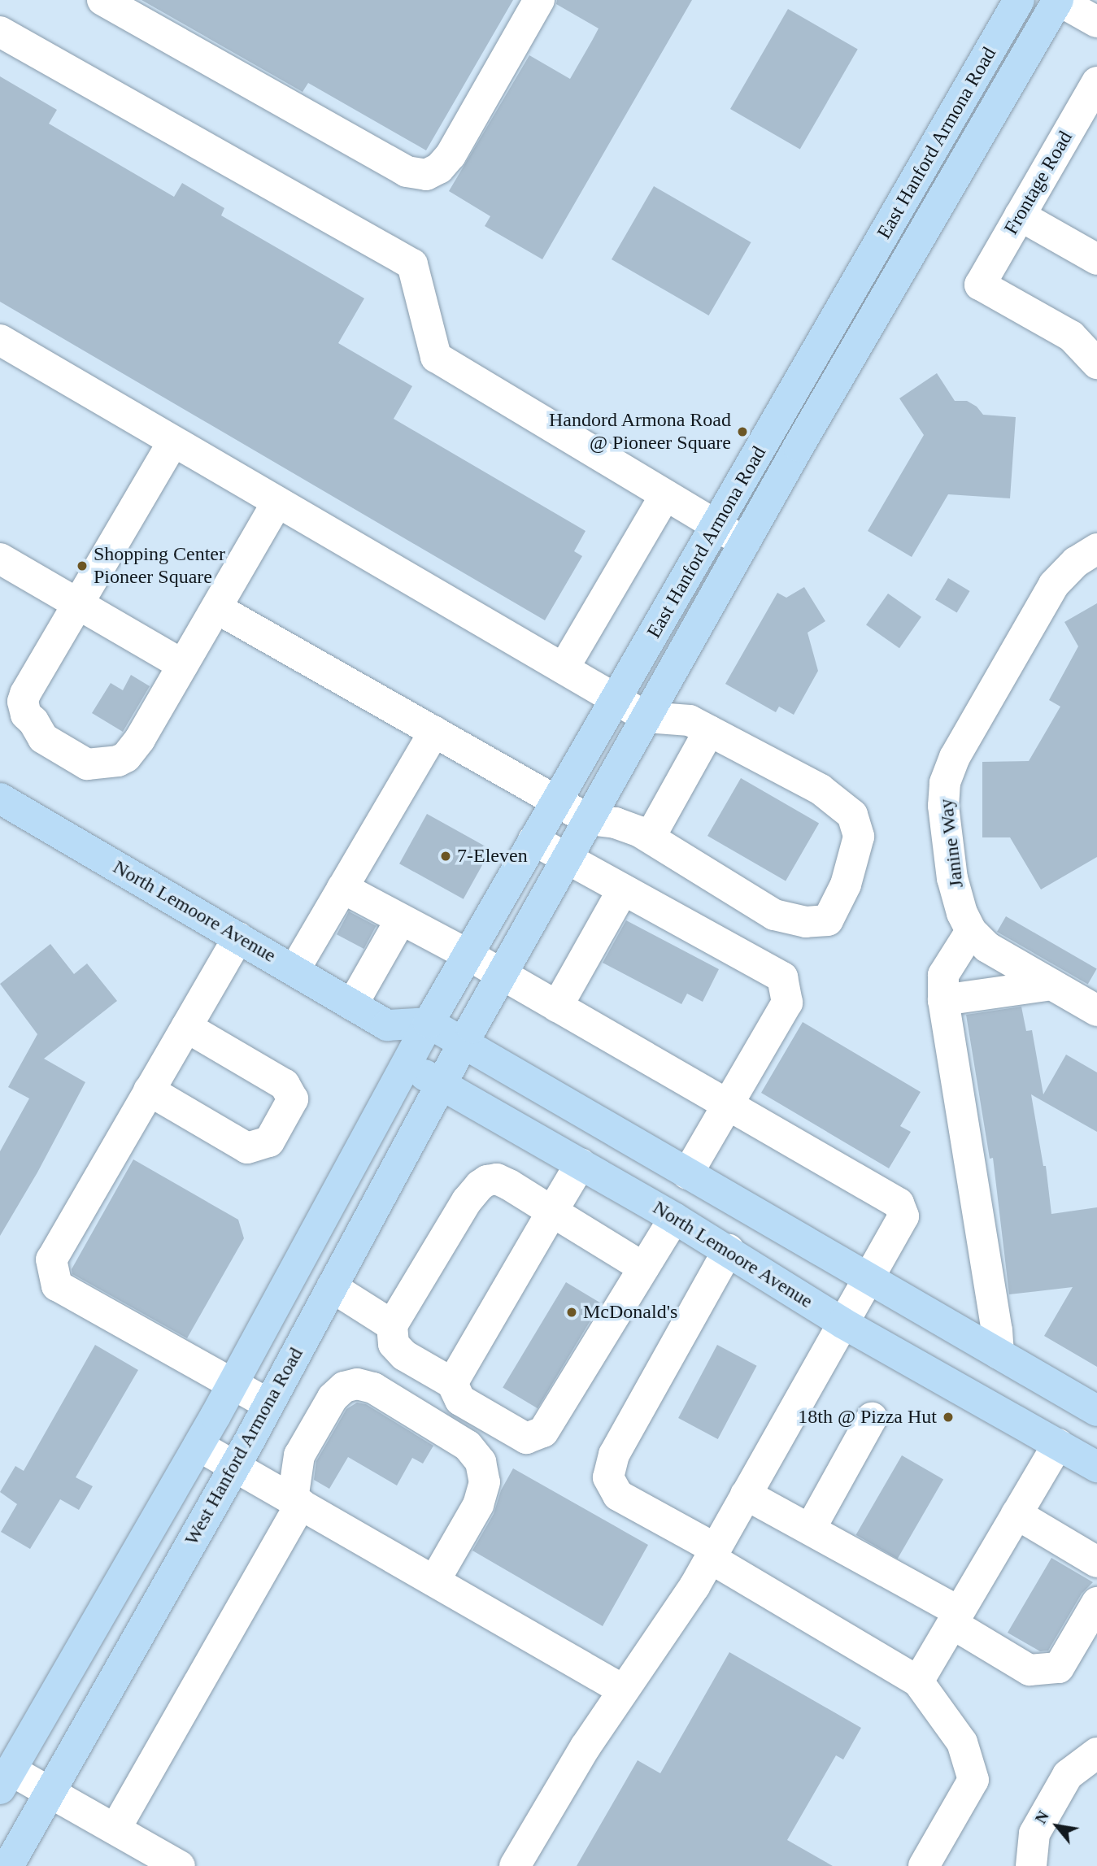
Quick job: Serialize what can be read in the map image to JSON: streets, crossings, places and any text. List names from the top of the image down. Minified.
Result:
{"streets":{"main road":["East Hanford Armona Road","North Lemoore Avenue","West Hanford Armona Road"],"street":["Frontage Road","Janine Way"]},"crossings":[["East Hanford Armona Road","North Lemoore Avenue"],["East Hanford Armona Road","West Hanford Armona Road"],["North Lemoore Avenue","West Hanford Armona Road"]],"places":["Handord Armona Road @ Pioneer Square","Shopping Center Pioneer Square","7-Eleven","McDonald's","18th @ Pizza Hut"],"north":"top left"}
